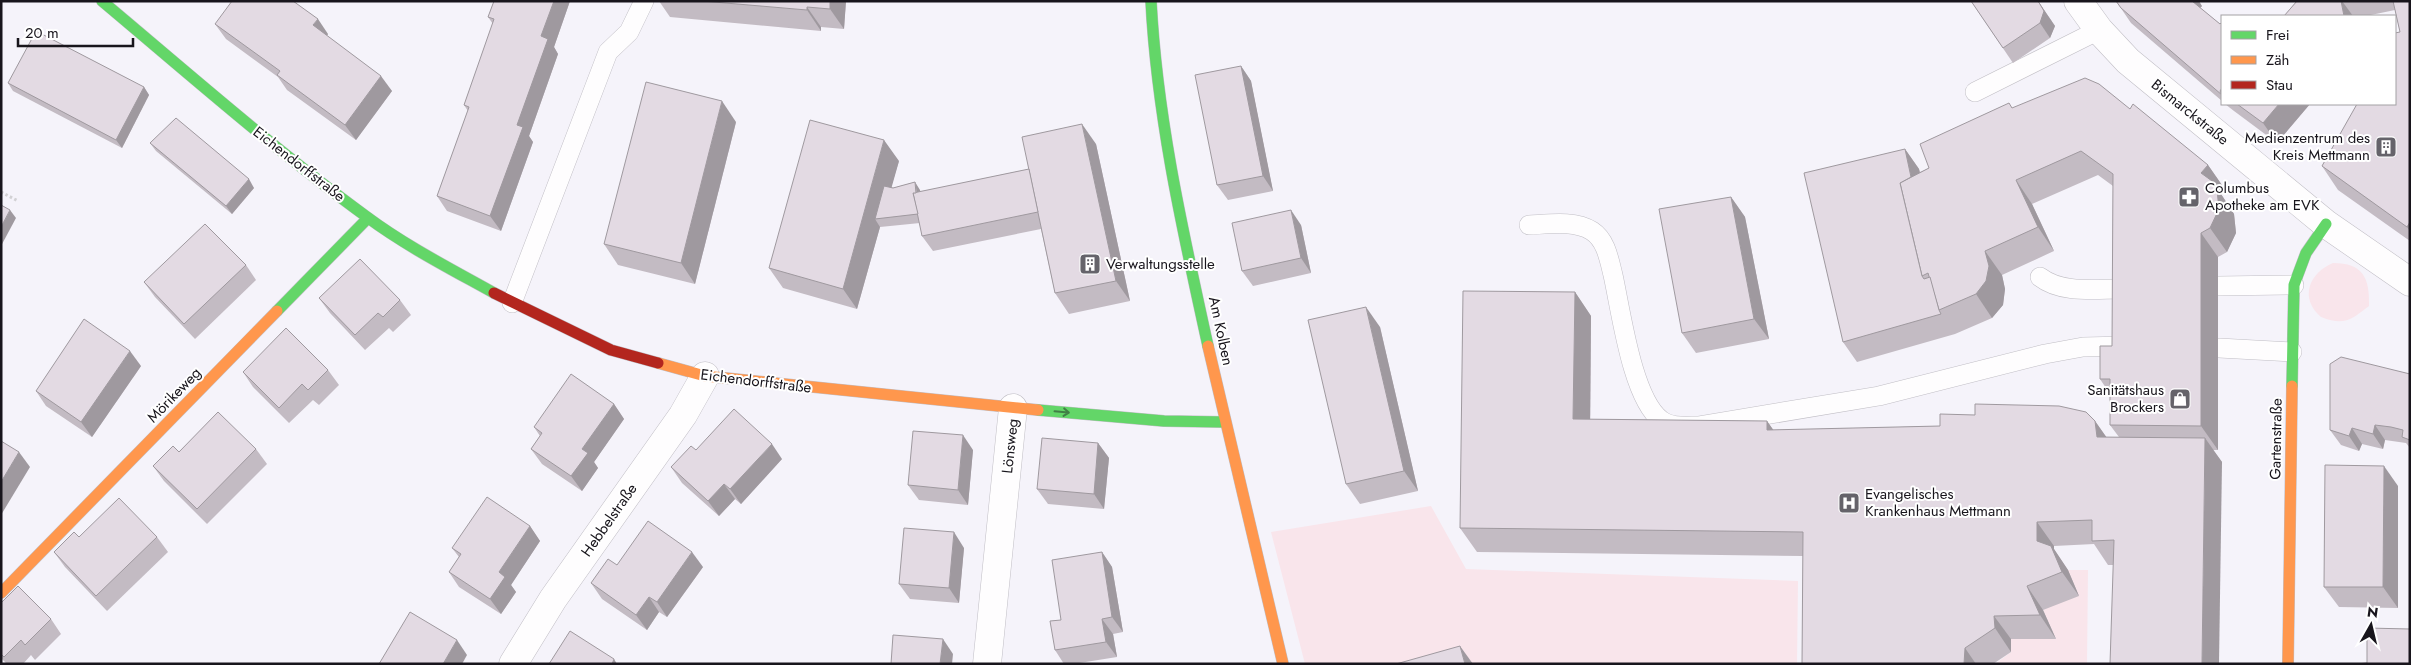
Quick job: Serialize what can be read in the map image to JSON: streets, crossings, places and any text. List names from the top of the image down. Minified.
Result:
{"streets":{"street":["Bismarckstraße","Eichendorffstraße","Am Kolben","Mörikeweg","Gartenstraße","Lönsweg","Hebbelstraße"]},"crossings":[["Bismarckstraße","Gartenstraße"],["Eichendorffstraße","Mörikeweg"],["Eichendorffstraße","Lönsweg"],["Eichendorffstraße","Hebbelstraße"],["Am Kolben","Lönsweg"]],"one_way":["Lönsweg"],"places":{"building":["Medienzentrum des Kreis Mettmann","Verwaltungsstelle"],"pharmacy":["Columbus Apotheke am EVK"],"shop":["Sanitätshaus Brockers"],"hospital":["Evangelisches Krankenhaus Mettmann"]},"legend":["Frei","Zäh","Stau"],"scale_bar":"20 m","north":"top"}
